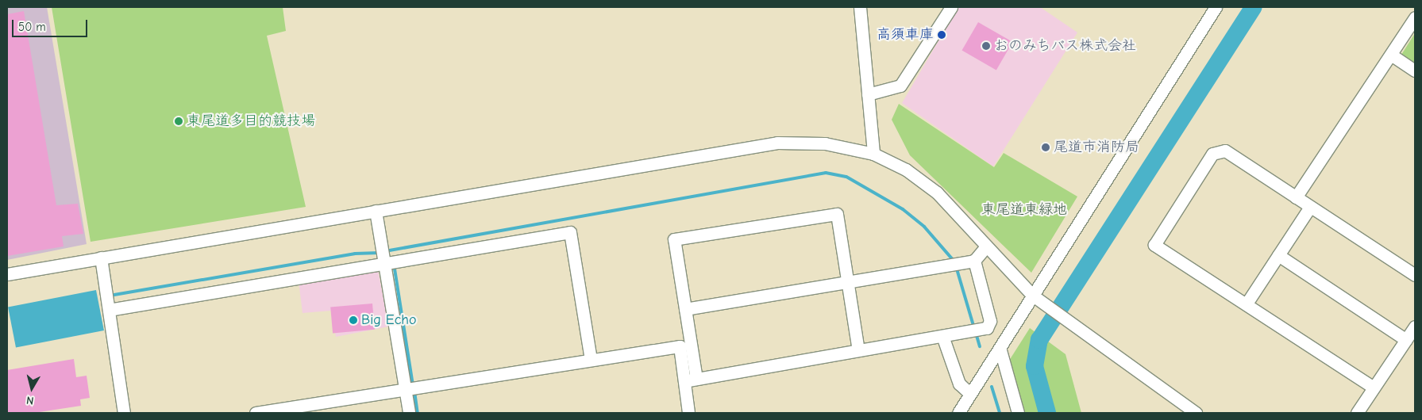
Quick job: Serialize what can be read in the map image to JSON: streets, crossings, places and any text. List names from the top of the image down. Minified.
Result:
{"parks":["東尾道東緑地"],"places":["高須車庫","おのみちバス株式会社","東尾道多目的競技場","尾道市消防局","Big Echo"],"scale_bar":"50 m","north":"bottom"}
